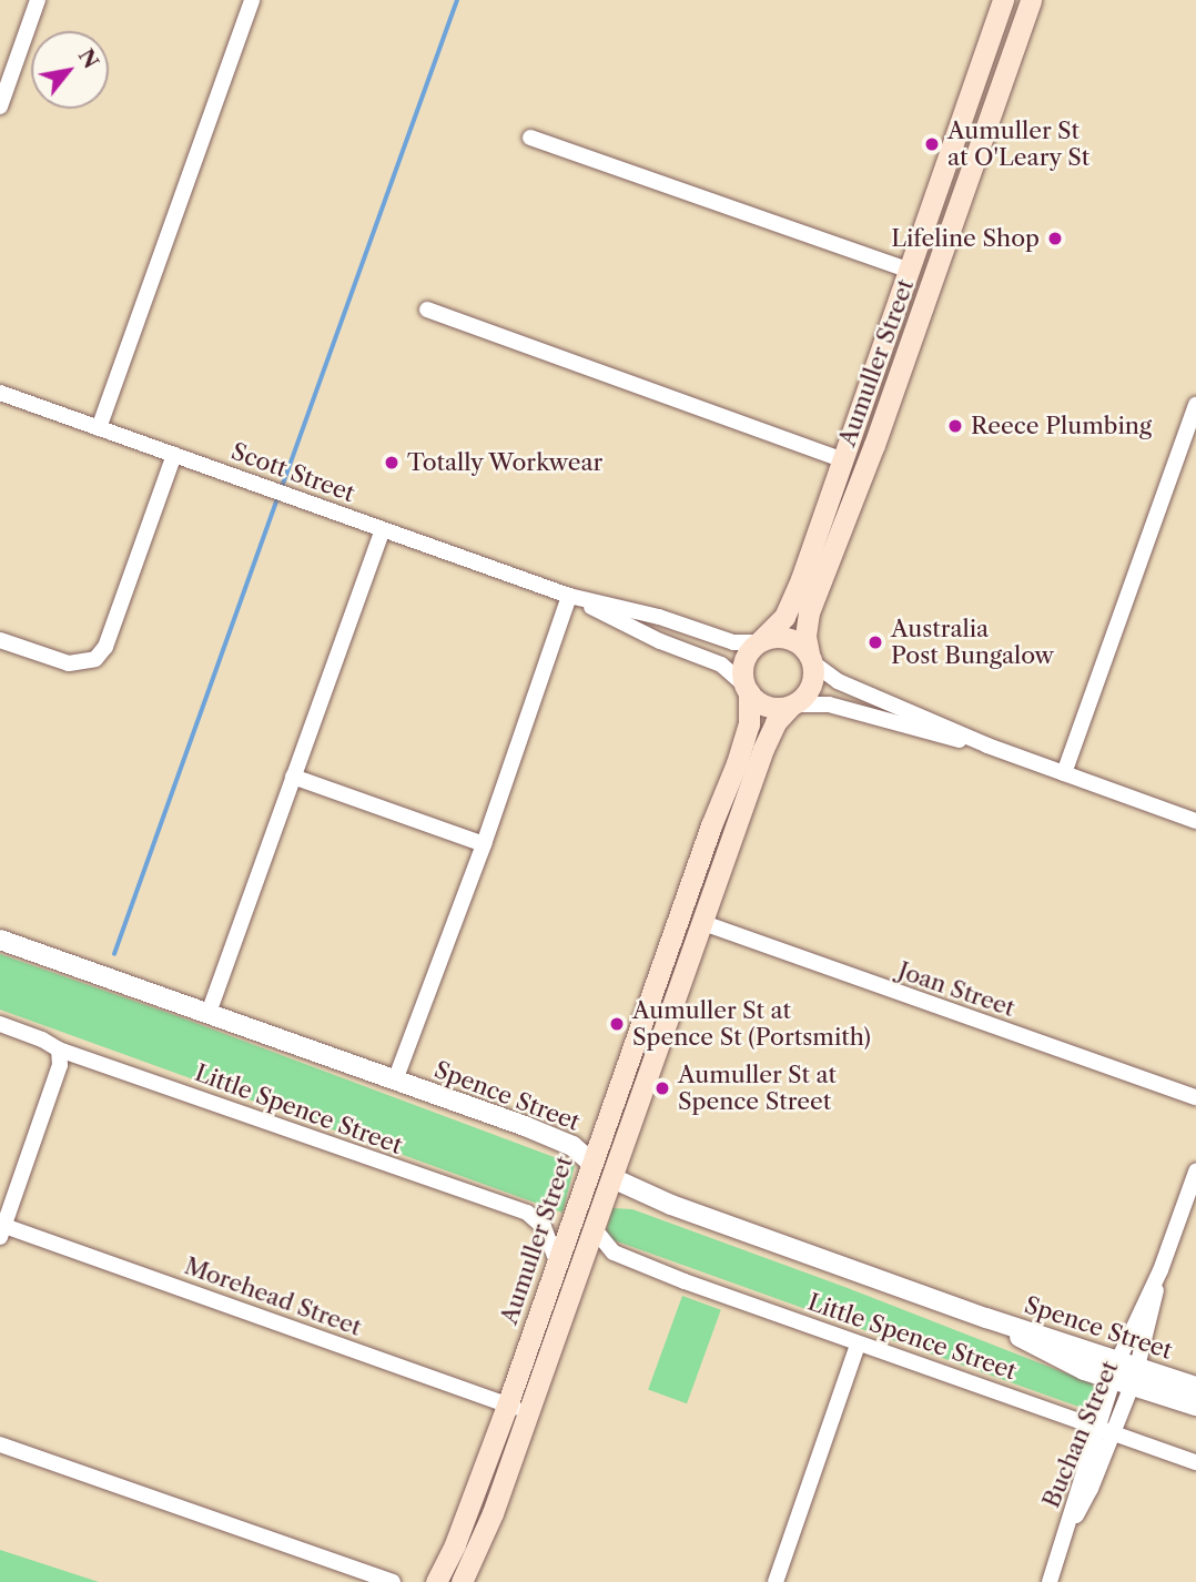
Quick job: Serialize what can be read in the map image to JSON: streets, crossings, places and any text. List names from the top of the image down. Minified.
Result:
{"streets":{"main road":["Aumuller Street","Spence Street"],"street":["Scott Street","Joan Street","Little Spence Street","Morehead Street","Buchan Street"]},"crossings":[["Aumuller Street","Scott Street"],["Aumuller Street","Joan Street"],["Aumuller Street","Spence Street"],["Aumuller Street","Little Spence Street"],["Aumuller Street","Morehead Street"],["Spence Street","Buchan Street"],["Little Spence Street","Buchan Street"]],"places":["Aumuller St at O'Leary St","Lifeline Shop","Reece Plumbing","Totally Workwear","Australia Post Bungalow","Aumuller St at Spence St (Portsmith)","Aumuller St at Spence Street"],"north":"top right"}
